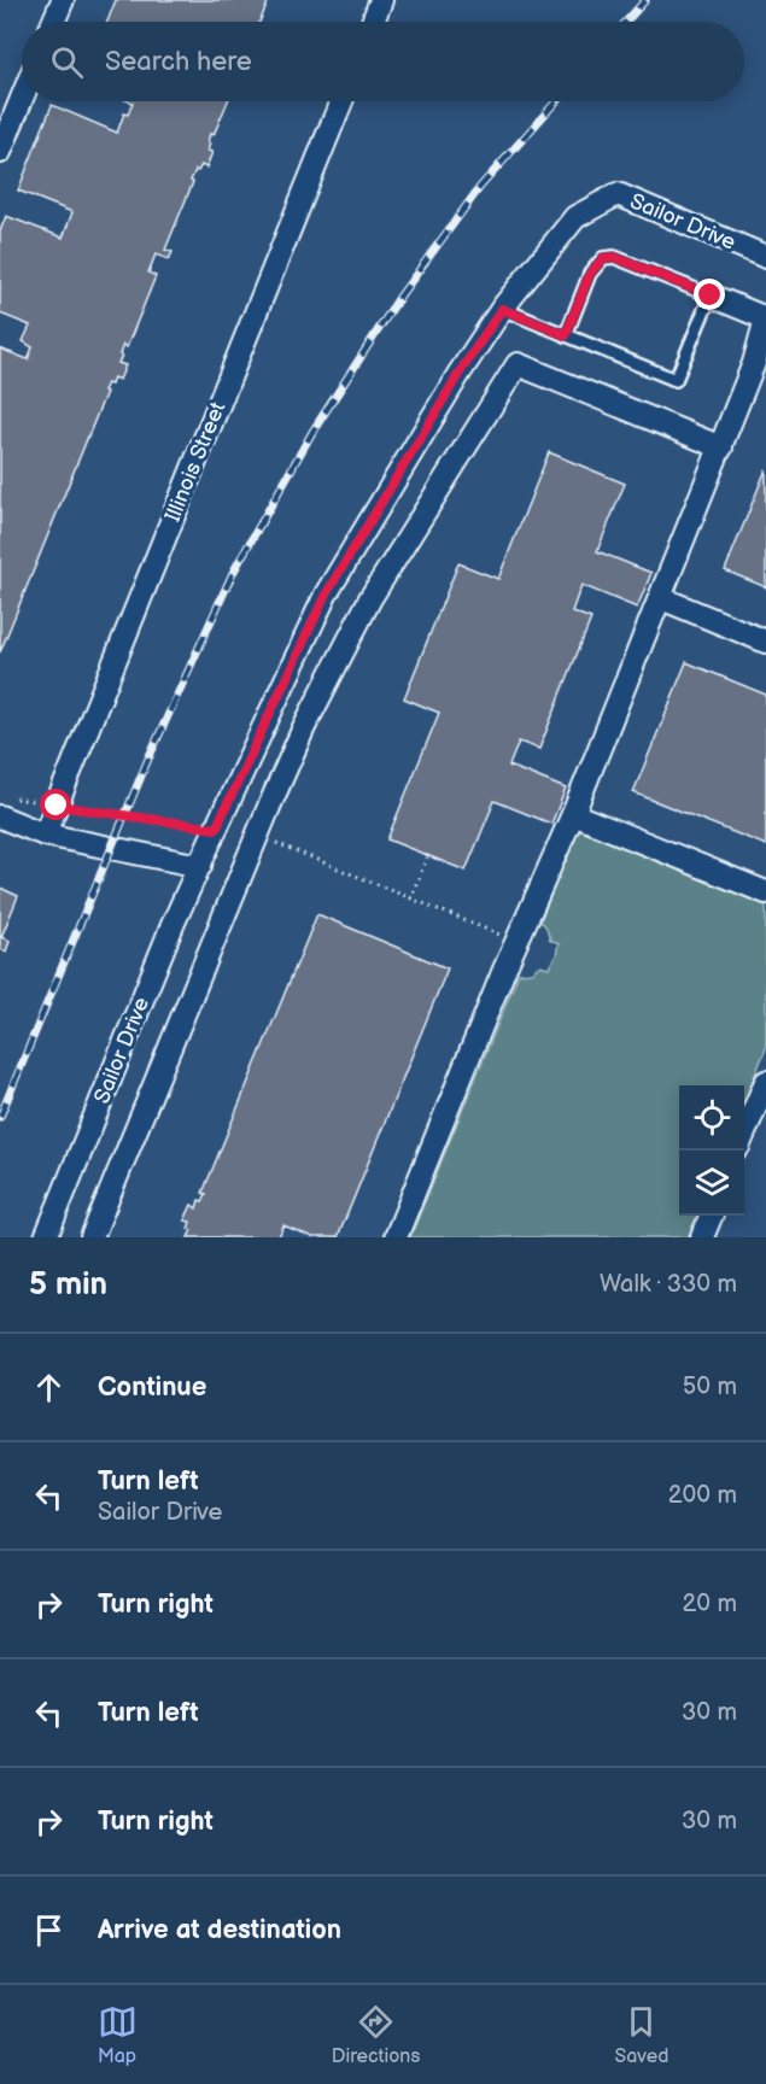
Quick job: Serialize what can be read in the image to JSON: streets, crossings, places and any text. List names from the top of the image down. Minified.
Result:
{"streets":{"street":["Sailor Drive","Illinois Street"]},"page":{"search":"Search here","heading":["5 min","Walk · 330 m"],"list":[["Continue","50 m"],["Turn left","Sailor Drive","200 m"],["Turn right","20 m"],["Turn left","30 m"],["Turn right","30 m"],"Arrive at destination"],"nav":["Map","Directions","Saved"]}}
